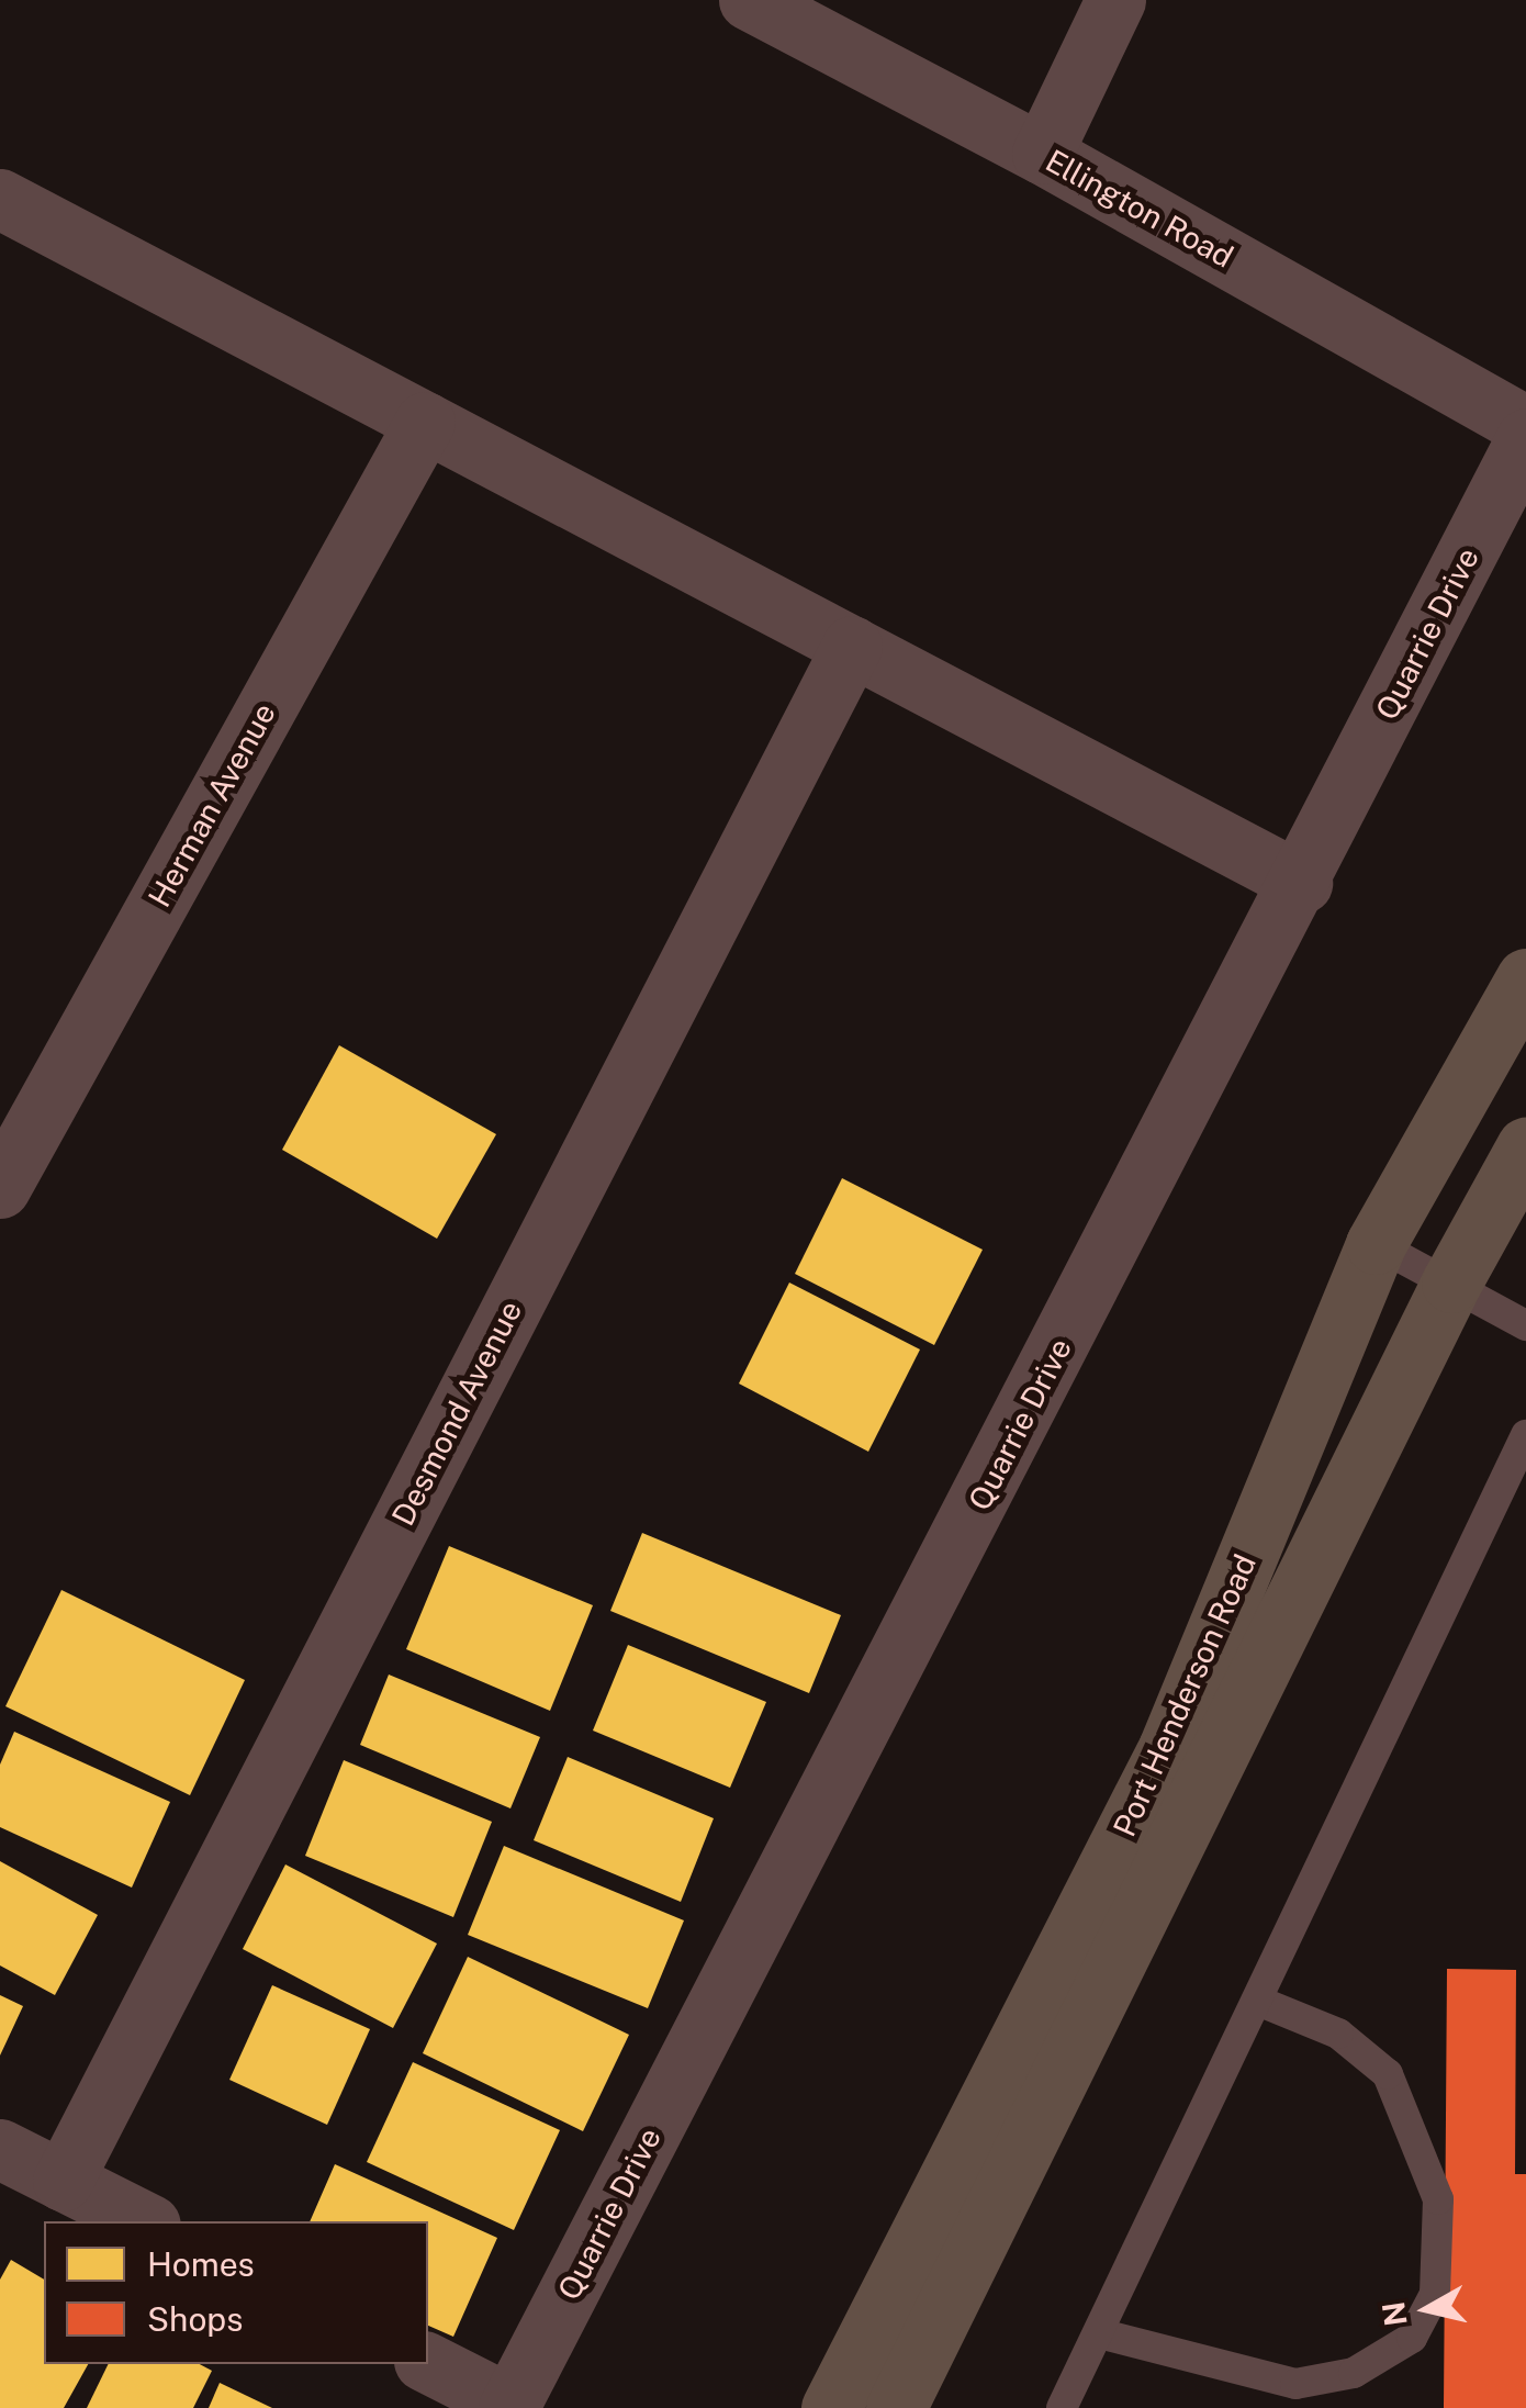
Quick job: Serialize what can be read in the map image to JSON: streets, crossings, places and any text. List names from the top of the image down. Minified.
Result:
{"streets":{"main road":["Port Henderson Road"],"street":["Ellington Road","Quarrie Drive","Herman Avenue","Desmond Avenue"]},"legend":["Homes","Shops"],"north":"left"}
